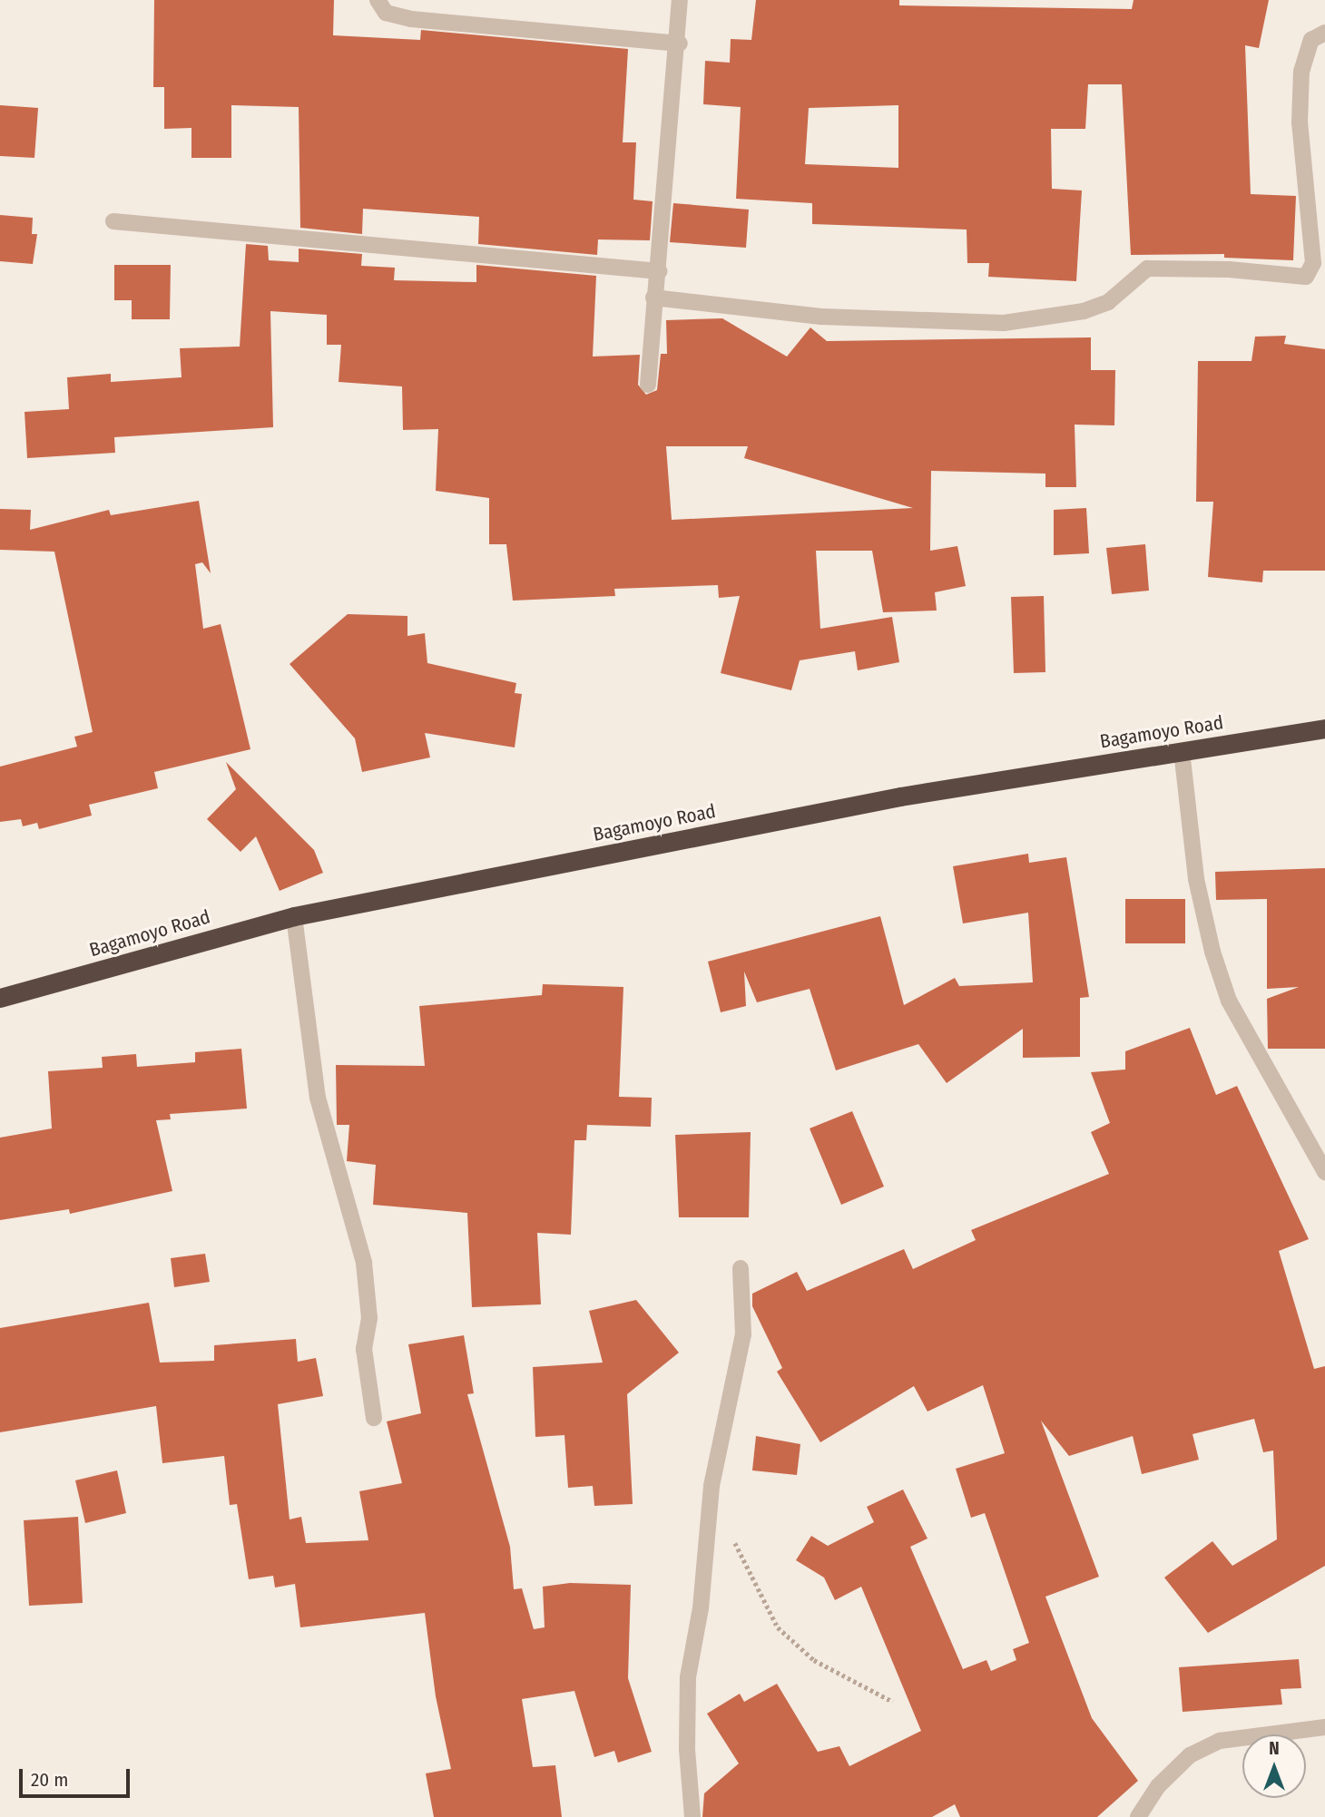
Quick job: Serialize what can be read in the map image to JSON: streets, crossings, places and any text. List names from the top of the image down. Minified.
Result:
{"streets":{"highway":["Bagamoyo Road"]},"scale_bar":"20 m","north":"top"}
